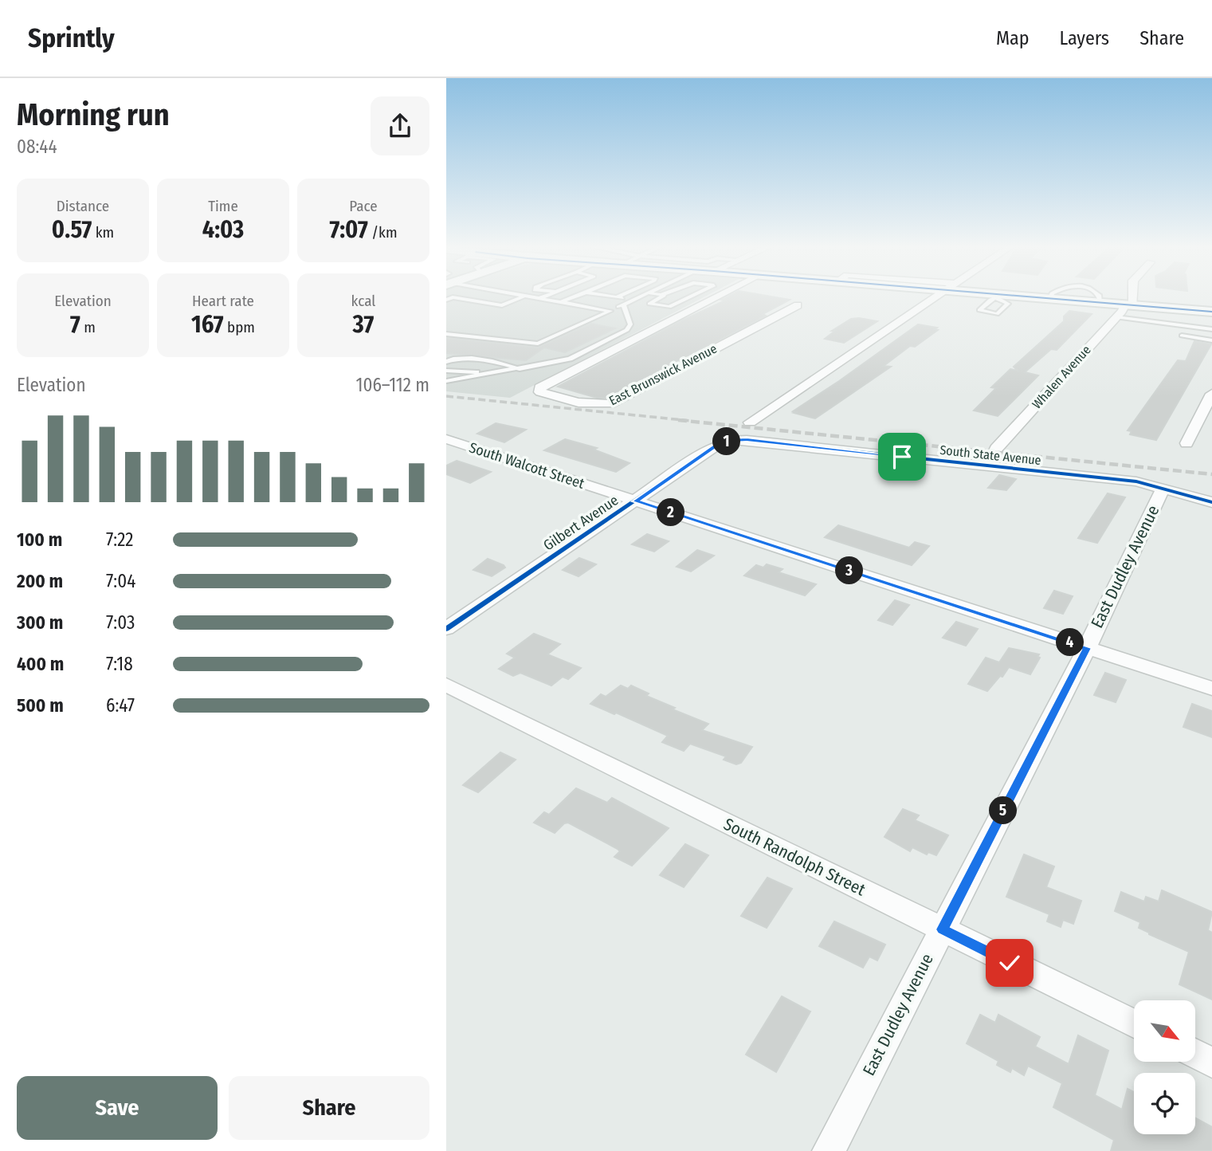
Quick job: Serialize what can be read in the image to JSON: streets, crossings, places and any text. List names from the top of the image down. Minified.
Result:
{"streets":{"street":["East Brunswick Avenue","Whalen Avenue","South State Avenue","South Walcott Street","Gilbert Avenue","East Dudley Avenue","South Randolph Street"]},"crossings":[["South State Avenue","Gilbert Avenue"],["South State Avenue","East Dudley Avenue"],["South Walcott Street","Gilbert Avenue"],["South Walcott Street","East Dudley Avenue"],["East Dudley Avenue","South Randolph Street"]],"north":"bottom right","page":{"header":"Sprintly","nav":["Map","Layers","Share"],"heading":["Morning run","08:44"],"stats":[["Distance","0.57 km"],["Time","4:03"],["Pace","7:07 /km"],["Elevation","7 m"],["Heart rate","167 bpm"],["kcal","37"]],"chart":["Elevation","106–112 m"],"pins":["1","2","3","4","5"],"list":[{"name":"100 m","note":"7:22"},{"name":"200 m","note":"7:04"},{"name":"300 m","note":"7:03"},{"name":"400 m","note":"7:18"},{"name":"500 m","note":"6:47"}],"buttons":["Save","Share"]}}
